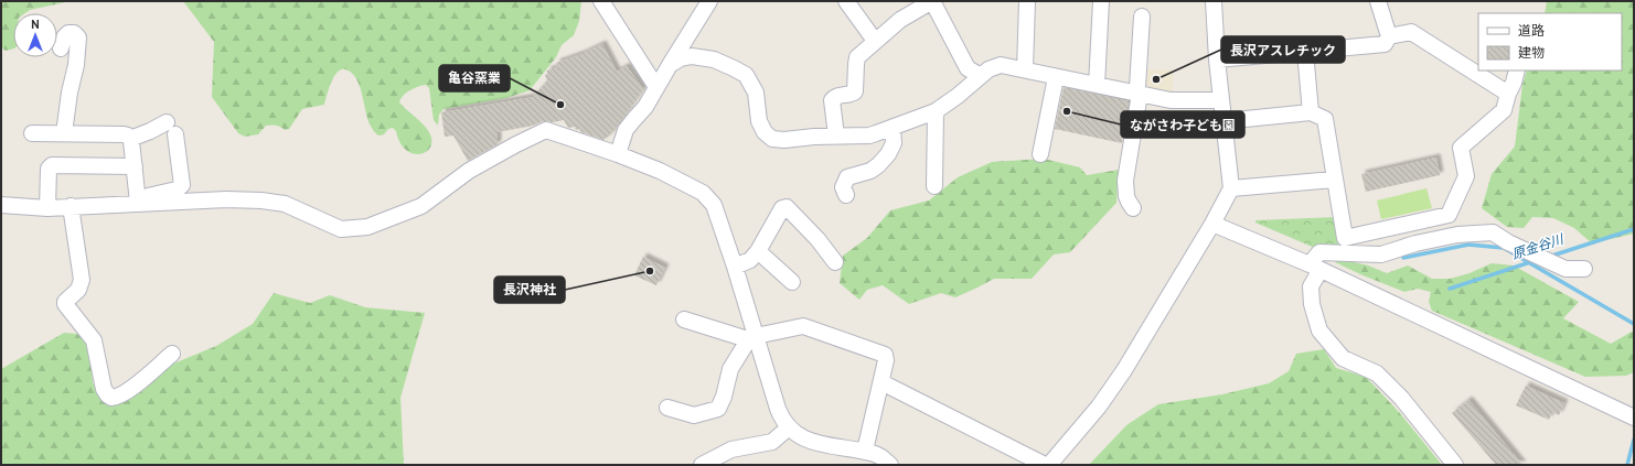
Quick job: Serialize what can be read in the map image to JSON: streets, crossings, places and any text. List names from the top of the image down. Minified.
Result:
{"water":["原金谷川"],"places":["長沢アスレチック","亀谷窯業","ながさわ子ども園","長沢神社"],"legend":["道路","建物"],"north":"top"}
